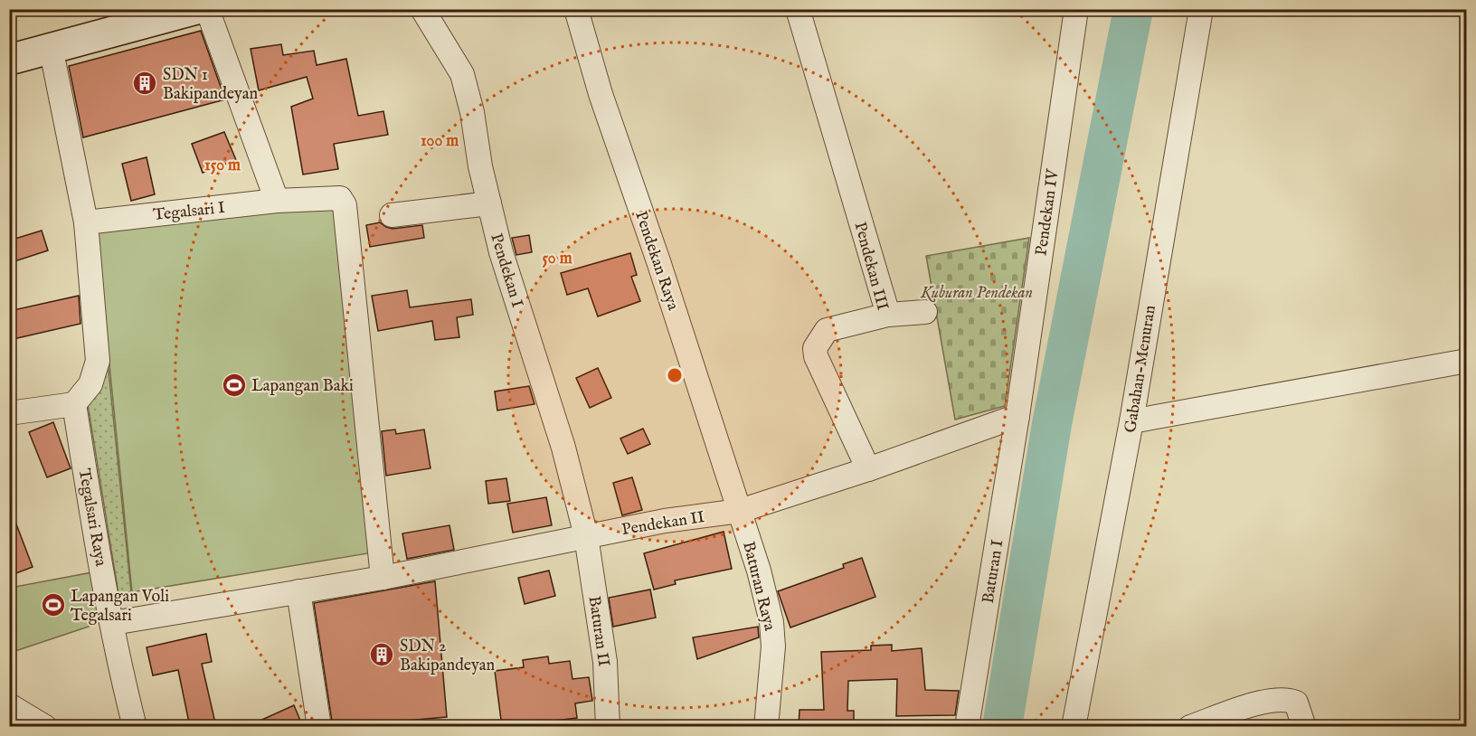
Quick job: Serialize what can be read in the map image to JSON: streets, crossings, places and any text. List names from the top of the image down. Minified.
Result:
{"streets":{"street":["Tegalsari I","Pendekan IV","Pendekan Raya","Pendekan III","Pendekan I","Gabahan-Menuran","Tegalsari Raya","Pendekan II","Baturan I","Baturan Raya","Baturan II"]},"crossings":[["Tegalsari I","Pendekan II"],["Pendekan IV","Pendekan II"],["Pendekan IV","Baturan I"],["Pendekan Raya","Pendekan II"],["Pendekan Raya","Baturan Raya"],["Pendekan III","Pendekan II"],["Pendekan I","Pendekan II"],["Pendekan I","Baturan II"],["Tegalsari Raya","Pendekan II"],["Pendekan II","Baturan I"],["Pendekan II","Baturan Raya"],["Pendekan II","Baturan II"]],"parks":["Kuburan Pendekan"],"places":{"building":["SDN 1 Bakipandeyan","SDN 2 Bakipandeyan"],"sports":["Lapangan Baki","Lapangan Voli Tegalsari"]},"rings":["100 m","150 m","50 m"]}
